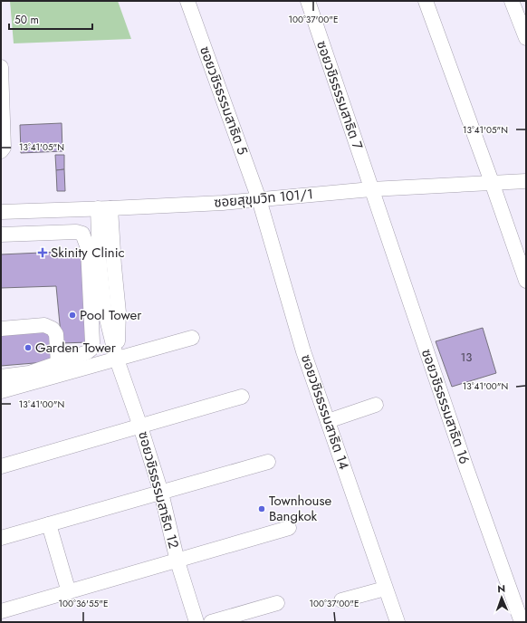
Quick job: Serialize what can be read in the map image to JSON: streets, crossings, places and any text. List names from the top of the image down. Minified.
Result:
{"streets":{"street":["ซอยวชิรธรรมสาธิต 7","ซอยวชิรธรรมสาธิต 5","ซอยสุขุมวิท 101/1","ซอยวชิรธรรมสาธิต 16","ซอยวชิรธรรมสาธิต 14","ซอยวชิรธรรมสาธิต 12"]},"crossings":[["ซอยวชิรธรรมสาธิต 7","ซอยสุขุมวิท 101/1"],["ซอยวชิรธรรมสาธิต 7","ซอยวชิรธรรมสาธิต 16"],["ซอยวชิรธรรมสาธิต 5","ซอยสุขุมวิท 101/1"],["ซอยวชิรธรรมสาธิต 5","ซอยวชิรธรรมสาธิต 14"],["ซอยสุขุมวิท 101/1","ซอยวชิรธรรมสาธิต 16"],["ซอยสุขุมวิท 101/1","ซอยวชิรธรรมสาธิต 14"],["ซอยสุขุมวิท 101/1","ซอยวชิรธรรมสาธิต 12"]],"places":{"health":["Skinity Clinic"],"other":["Pool Tower","Garden Tower","Townhouse Bangkok"]},"house_numbers":["13"],"scale_bar":"50 m","north":"top","coordinates":["100°37'00\"E","13°41'05\"N","13°41'00\"N","100°36'55\"E"]}
